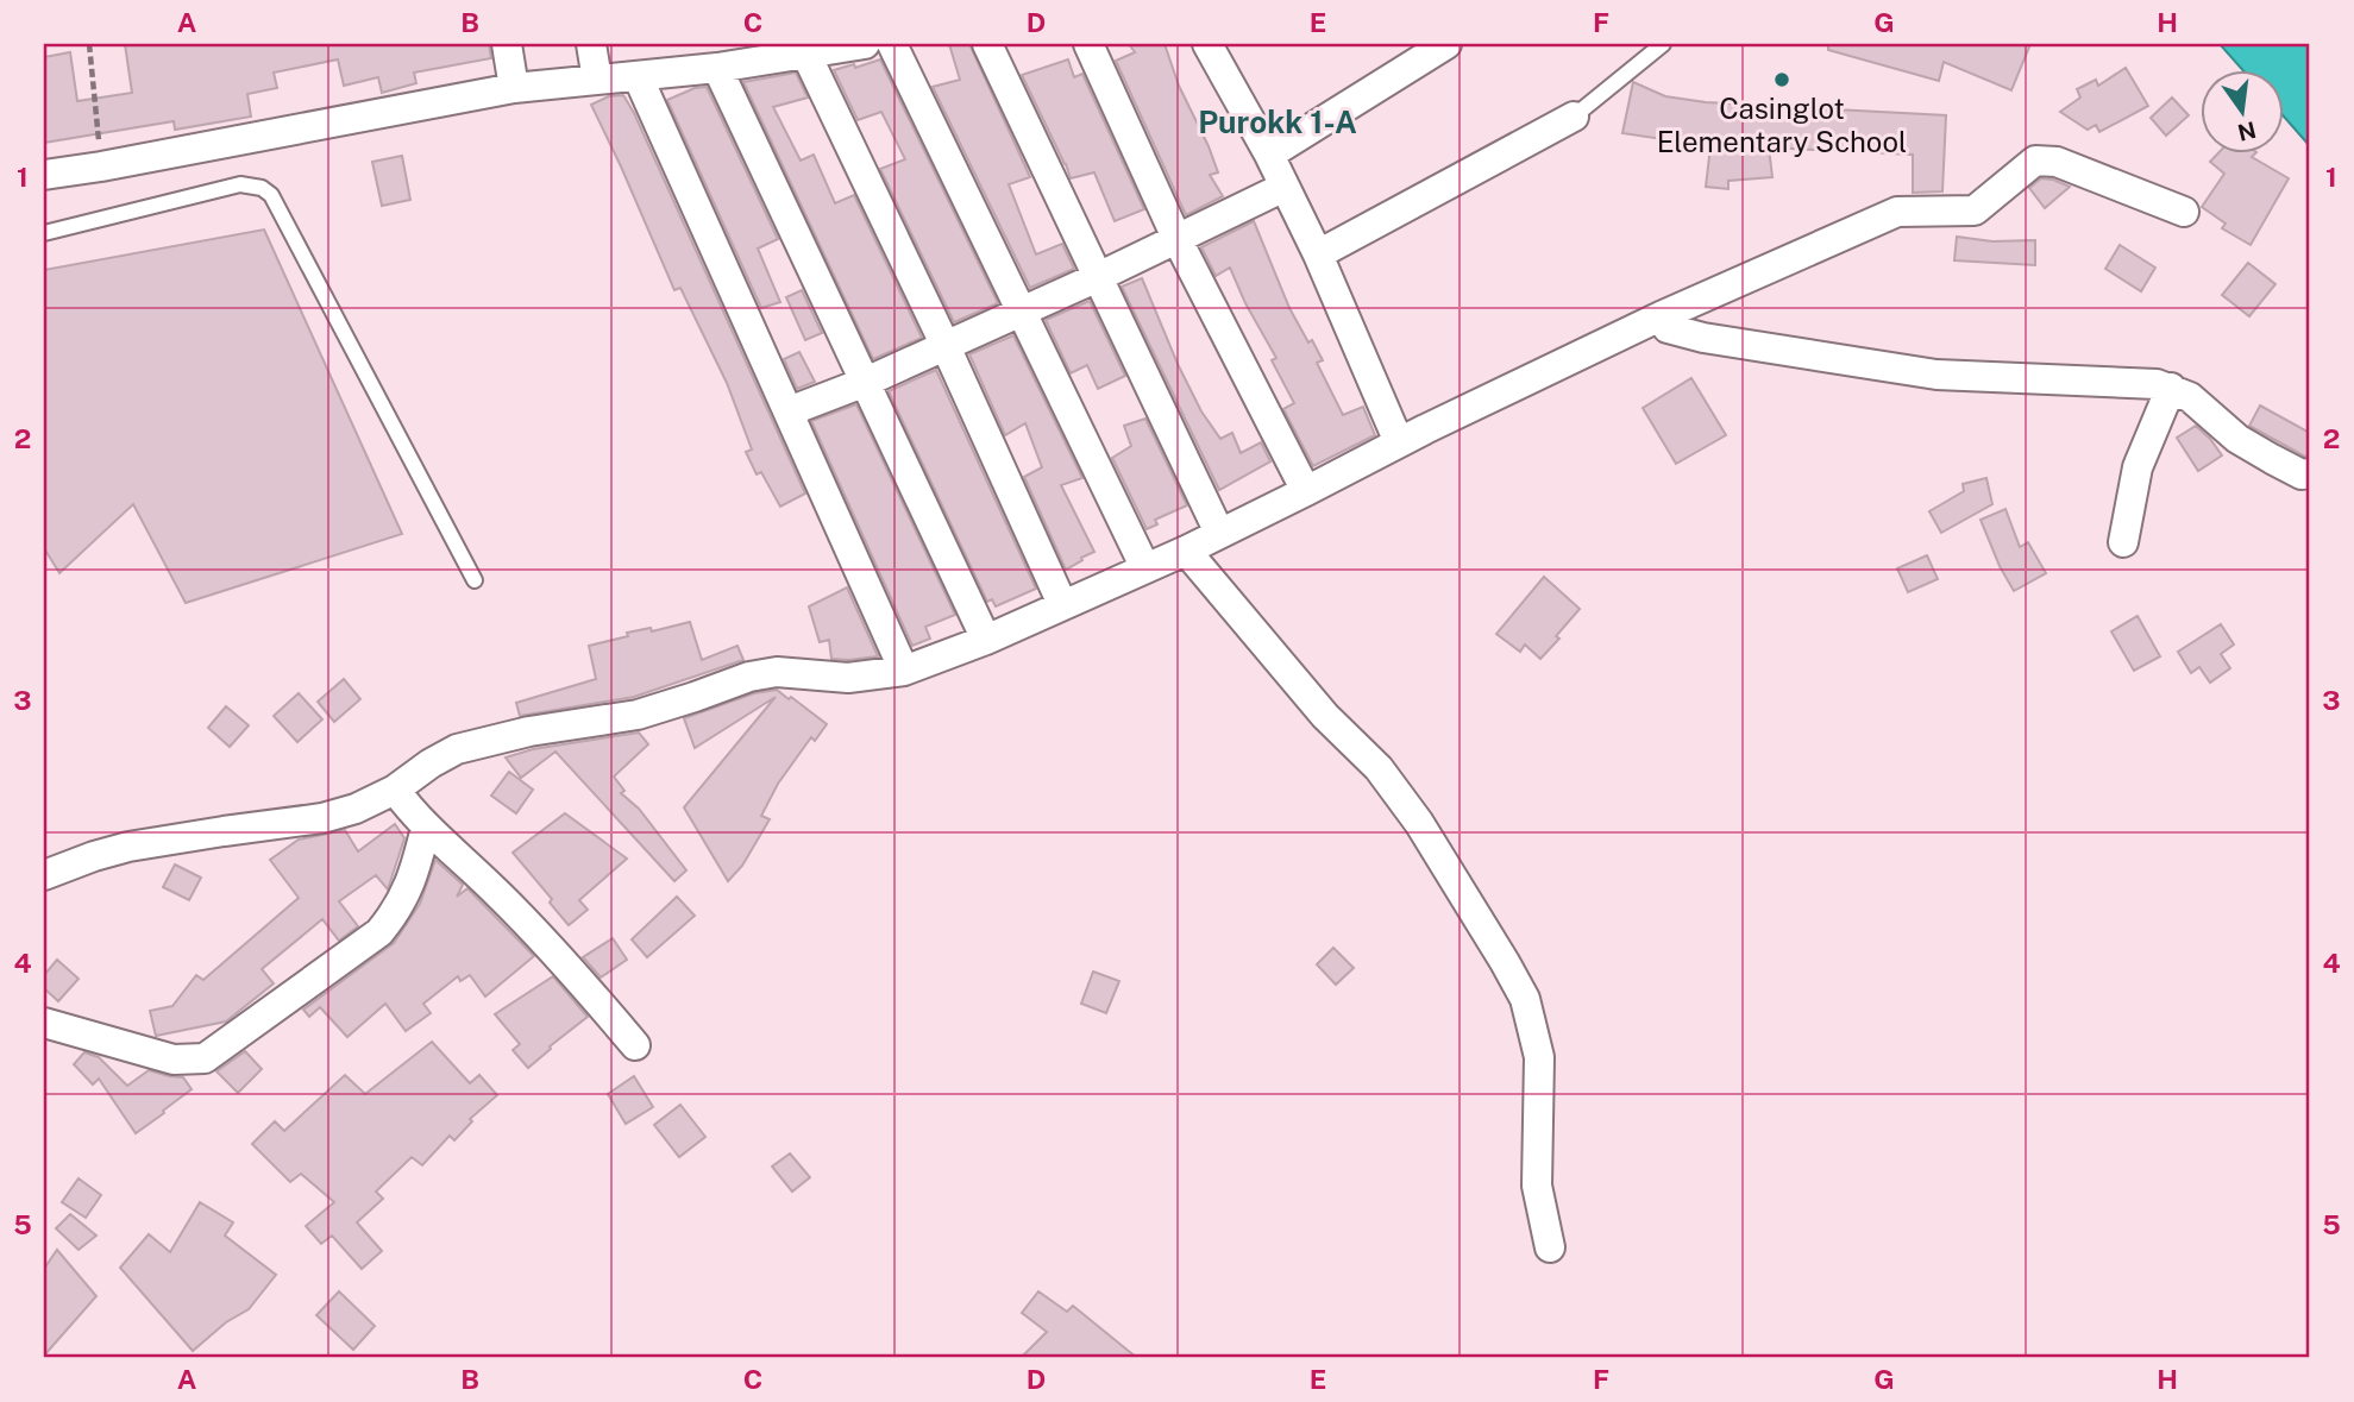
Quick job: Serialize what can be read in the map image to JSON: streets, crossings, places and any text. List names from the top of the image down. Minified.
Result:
{"districts":["Purokk 1-A"],"places":["Casinglot Elementary School"],"north":"bottom","grid":{"columns":["A","B","C","D","E","F","G","H"],"rows":["1","2","3","4","5"]}}
